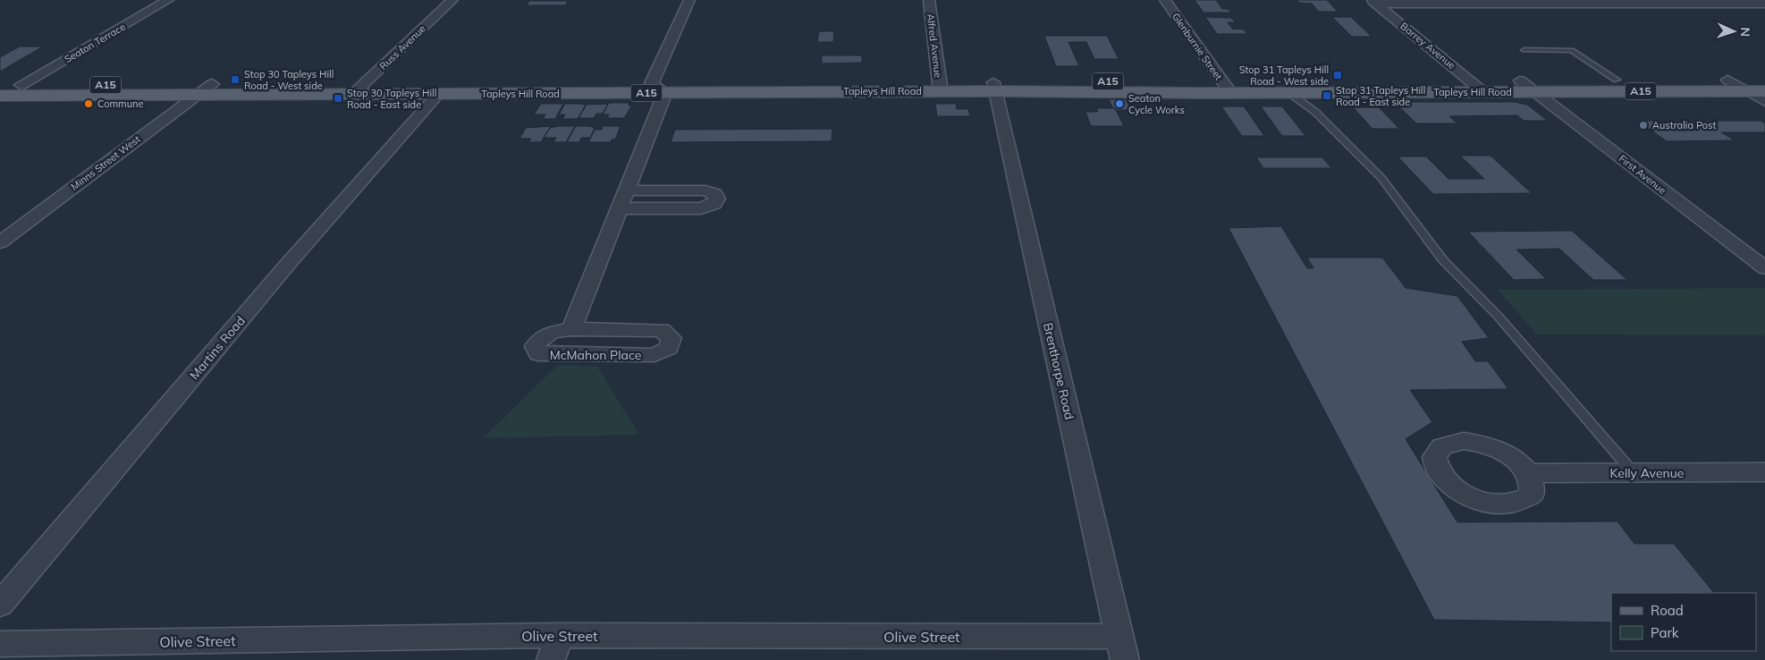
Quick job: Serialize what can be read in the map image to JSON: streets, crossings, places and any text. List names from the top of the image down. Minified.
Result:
{"streets":{"main road":["A15","Tapleys Hill Road"],"street":["Seaton Terrace","Alfred Avenue","Barrey Avenue","Glenburnie Street","Russ Avenue","Minns Street West","First Avenue","Martins Road","McMahon Place","Brenthorpe Road","Kelly Avenue","Olive Street"]},"crossings":[["Seaton Terrace","Tapleys Hill Road"],["Alfred Avenue","Tapleys Hill Road"],["Barrey Avenue","Tapleys Hill Road"],["Glenburnie Street","Tapleys Hill Road"],["Russ Avenue","Tapleys Hill Road"],["Tapleys Hill Road","Minns Street West"],["Tapleys Hill Road","First Avenue"],["Tapleys Hill Road","Martins Road"],["Tapleys Hill Road","McMahon Place"],["Tapleys Hill Road","Brenthorpe Road"],["Brenthorpe Road","Olive Street"]],"places":{"transit":["Stop 31 Tapleys Hill Road - West side","Stop 30 Tapleys Hill Road - West side","Stop 31 Tapleys Hill Road - East side","Stop 30 Tapleys Hill Road - East side"],"other":["Commune","Seaton Cycle Works","Australia Post"]},"legend":["Road","Park"],"north":"right"}
